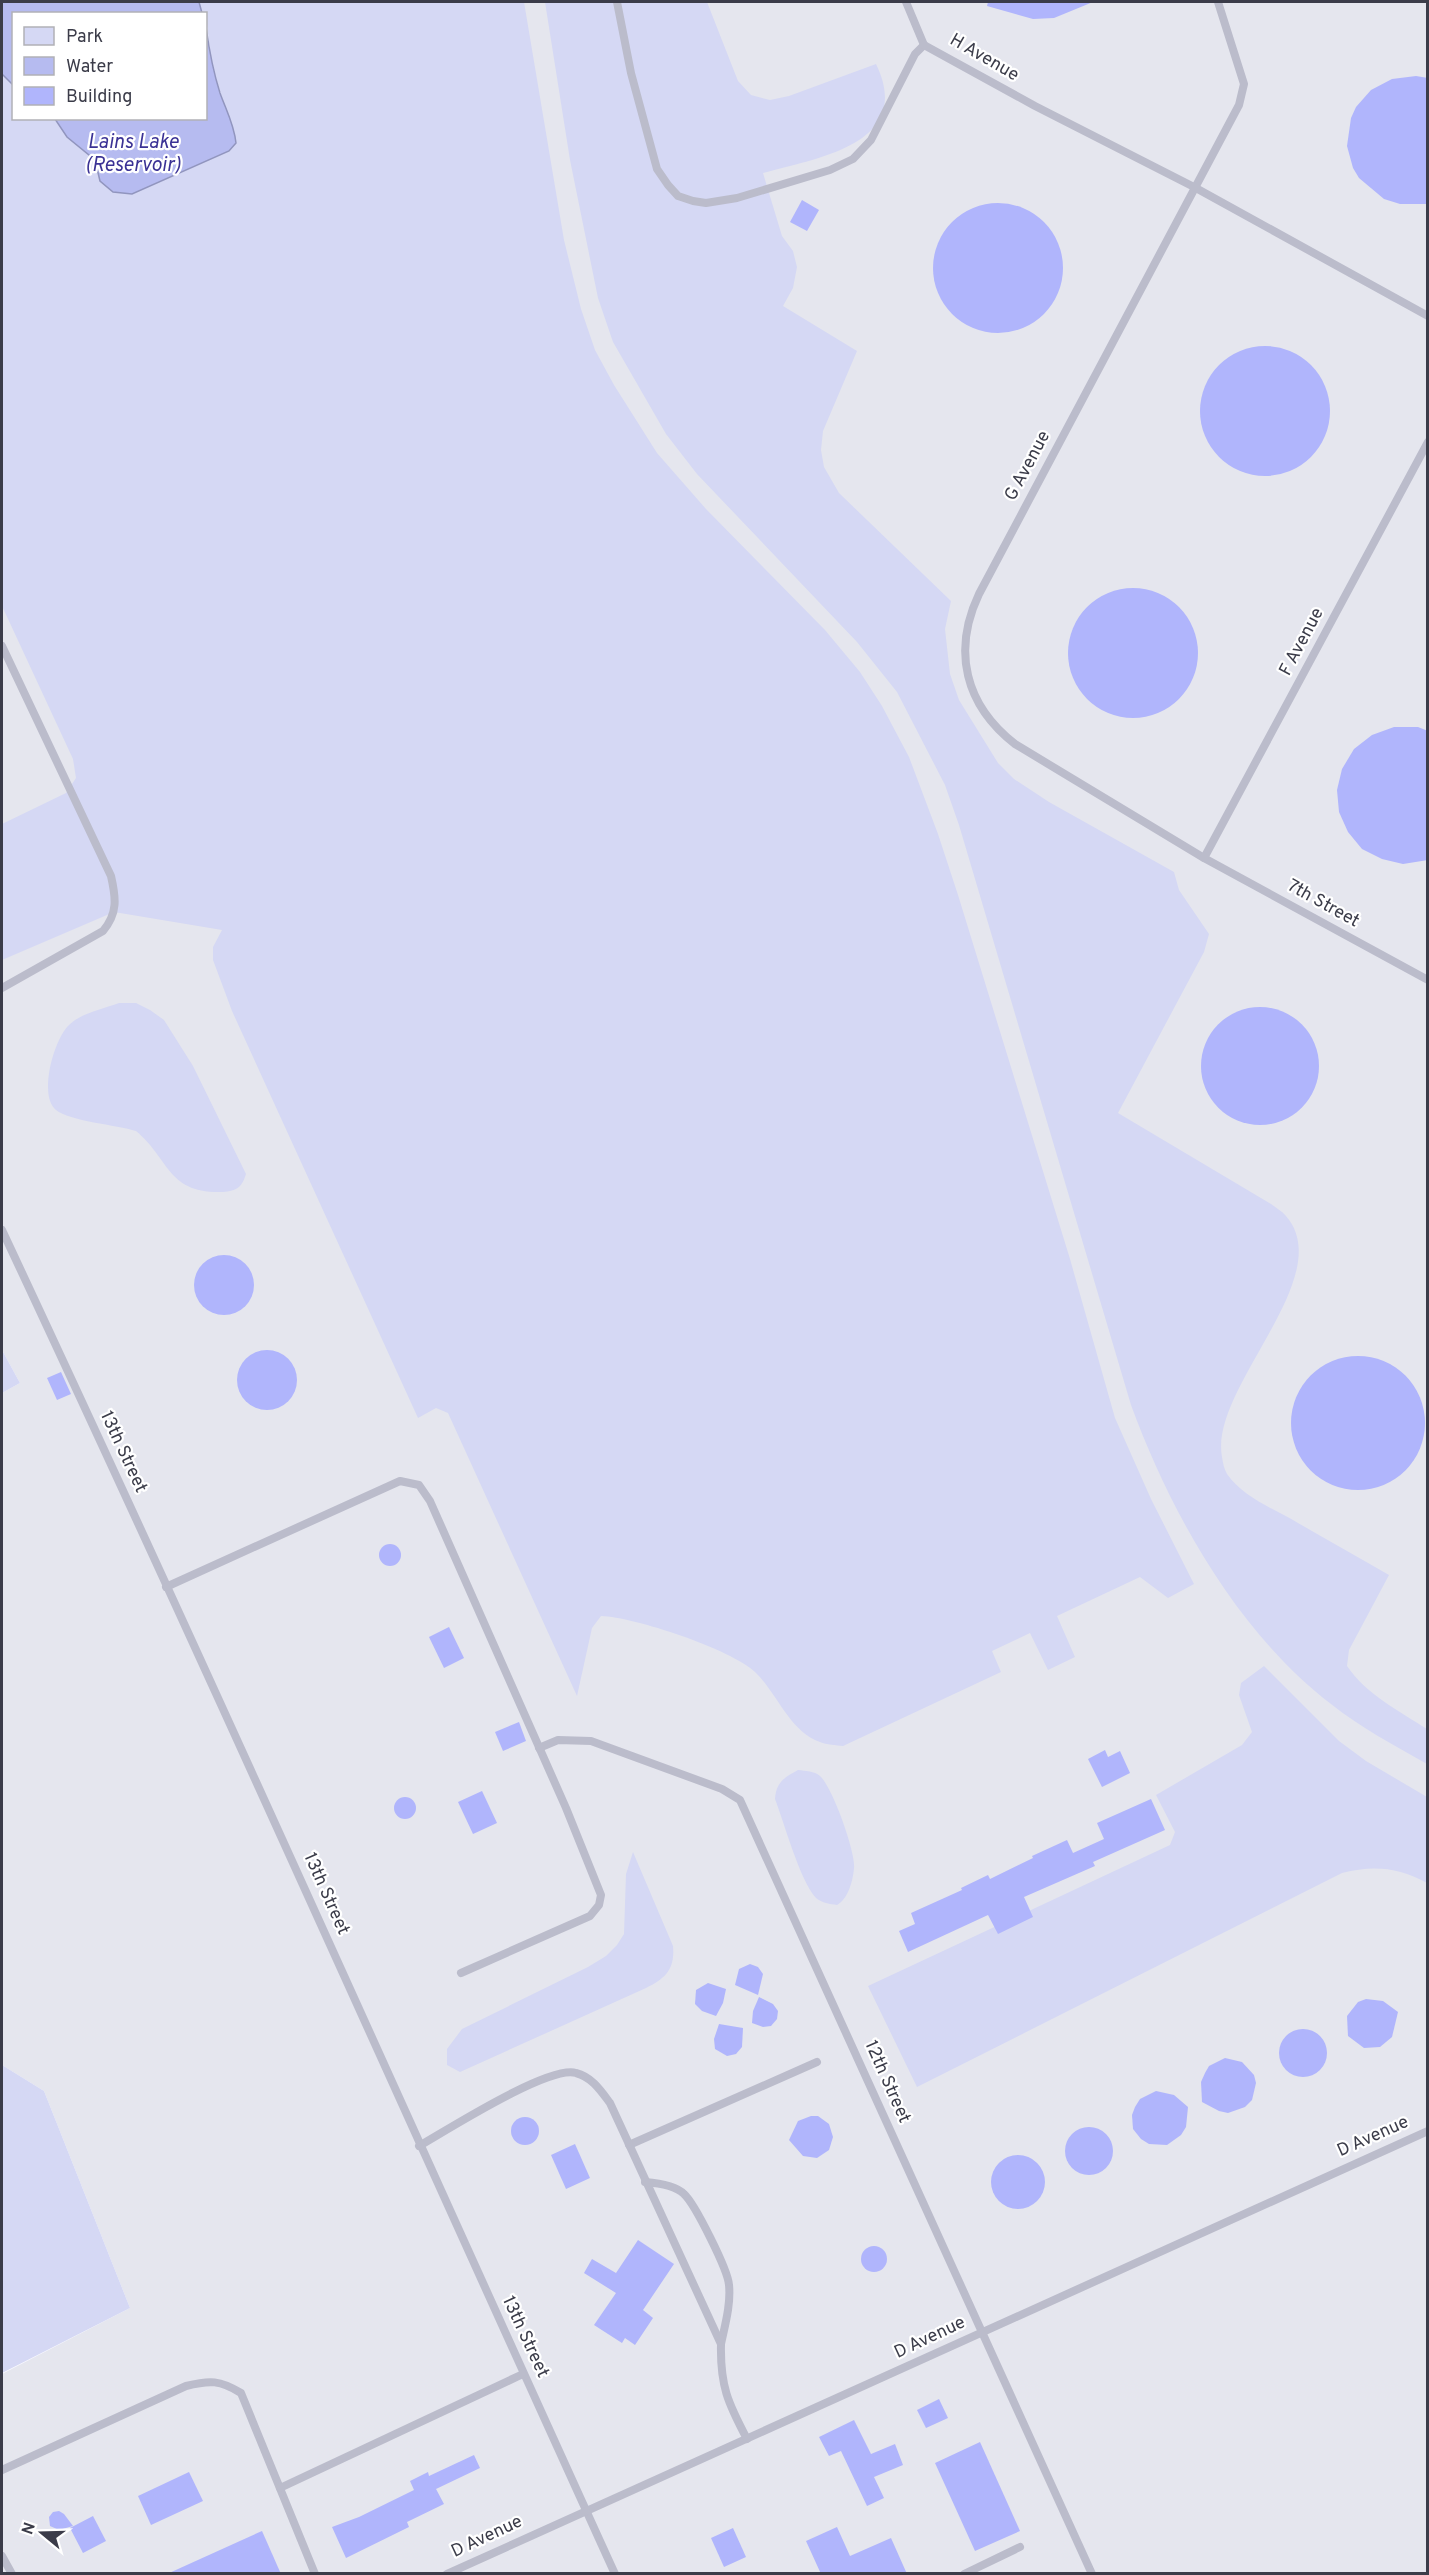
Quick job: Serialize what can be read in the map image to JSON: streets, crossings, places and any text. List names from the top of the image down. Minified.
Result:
{"streets":{"lane":["H Avenue","G Avenue","F Avenue","7th Street","13th Street","12th Street","D Avenue"]},"crossings":[["H Avenue","G Avenue"],["G Avenue","F Avenue"],["G Avenue","7th Street"],["F Avenue","7th Street"],["13th Street","D Avenue"],["12th Street","D Avenue"]],"water":["Lains Lake (Reservoir)"],"legend":["Park","Water","Building"],"north":"left"}
